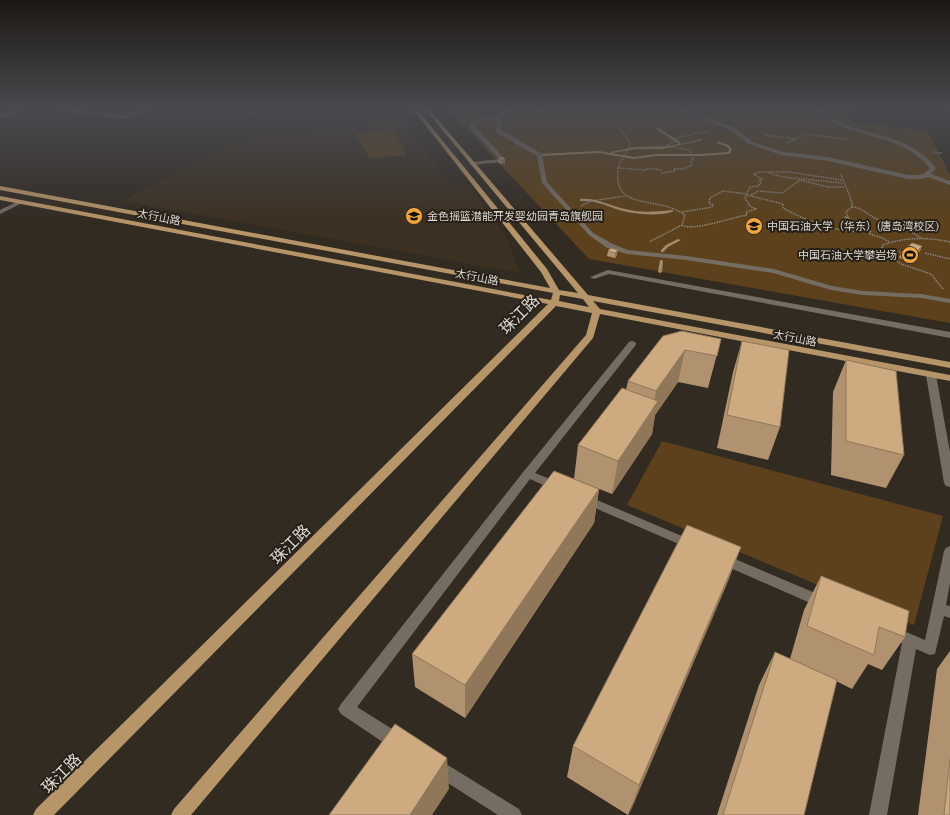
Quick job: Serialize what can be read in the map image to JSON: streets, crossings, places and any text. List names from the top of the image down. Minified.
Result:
{"streets":{"main road":["太行山路","珠江路"]},"crossings":[["太行山路","珠江路"]],"places":{"school or university":["金色摇篮潜能开发婴幼园青岛旗舰园","中国石油大学（华东）(唐岛湾校区)"],"sports":["中国石油大学攀岩场"]}}
